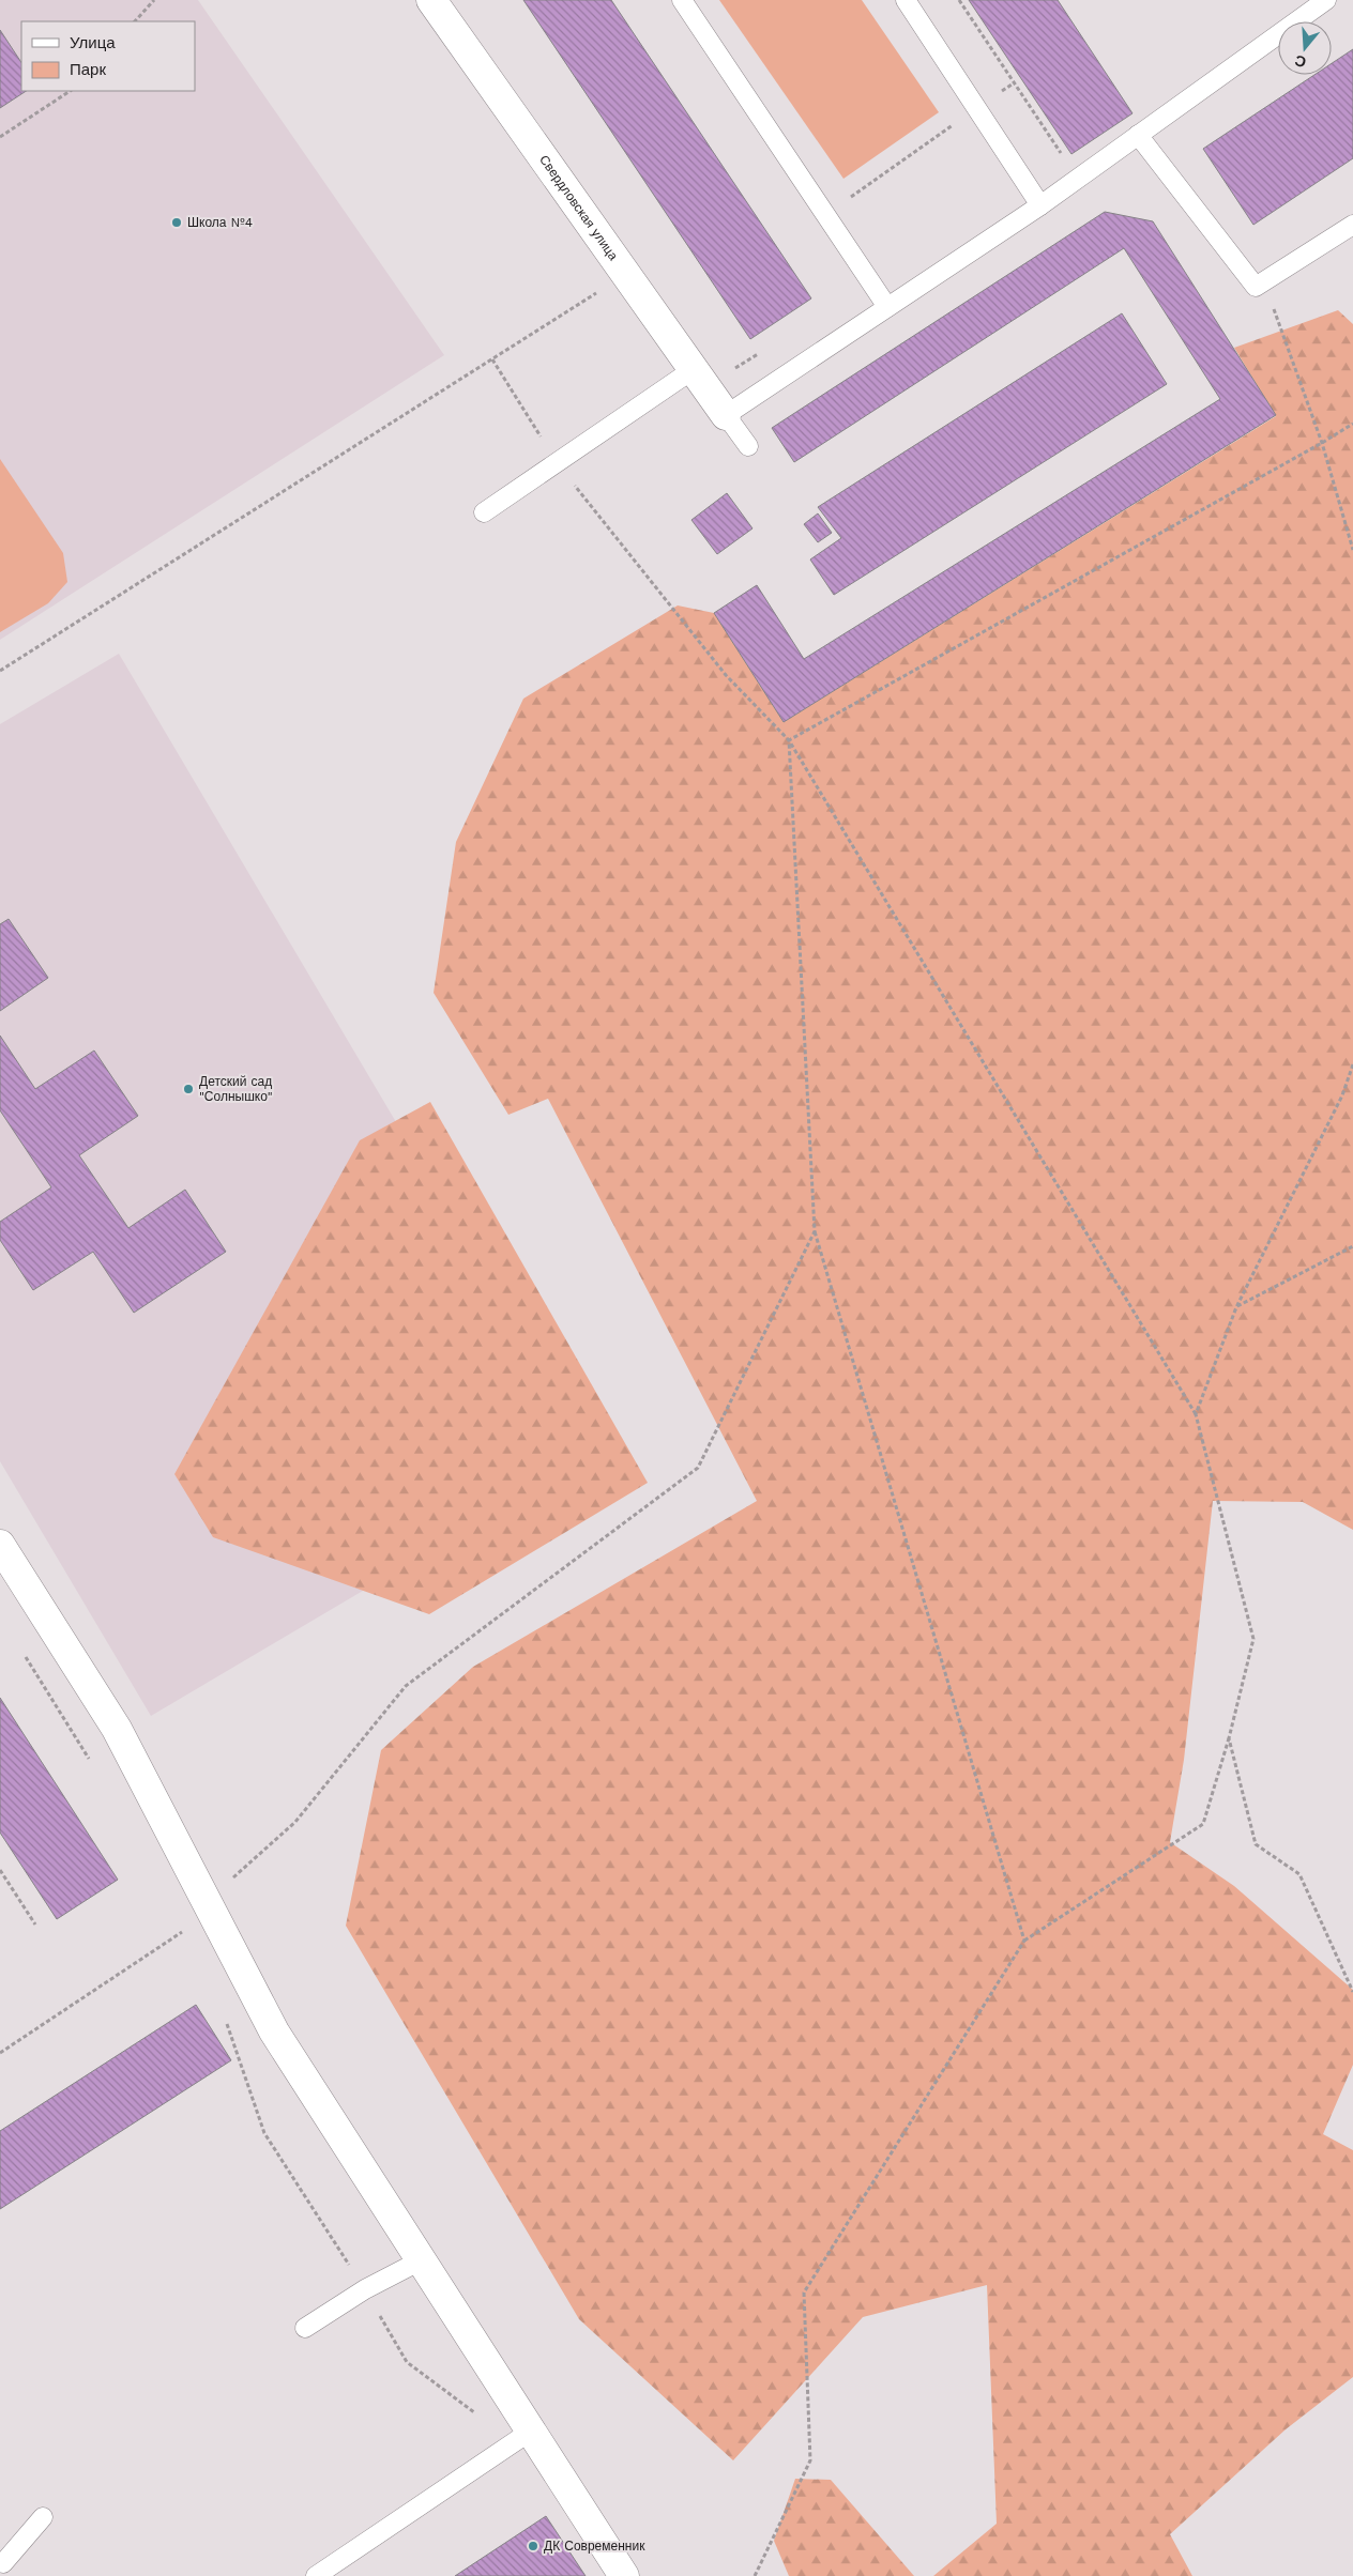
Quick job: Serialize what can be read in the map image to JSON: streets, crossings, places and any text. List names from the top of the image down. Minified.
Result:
{"streets":{"street":["Свердловская улица"]},"places":["Школа №4","Детский сад \"Солнышко\"","ДК Современник"],"legend":["Улица","Парк"],"north":"bottom"}
